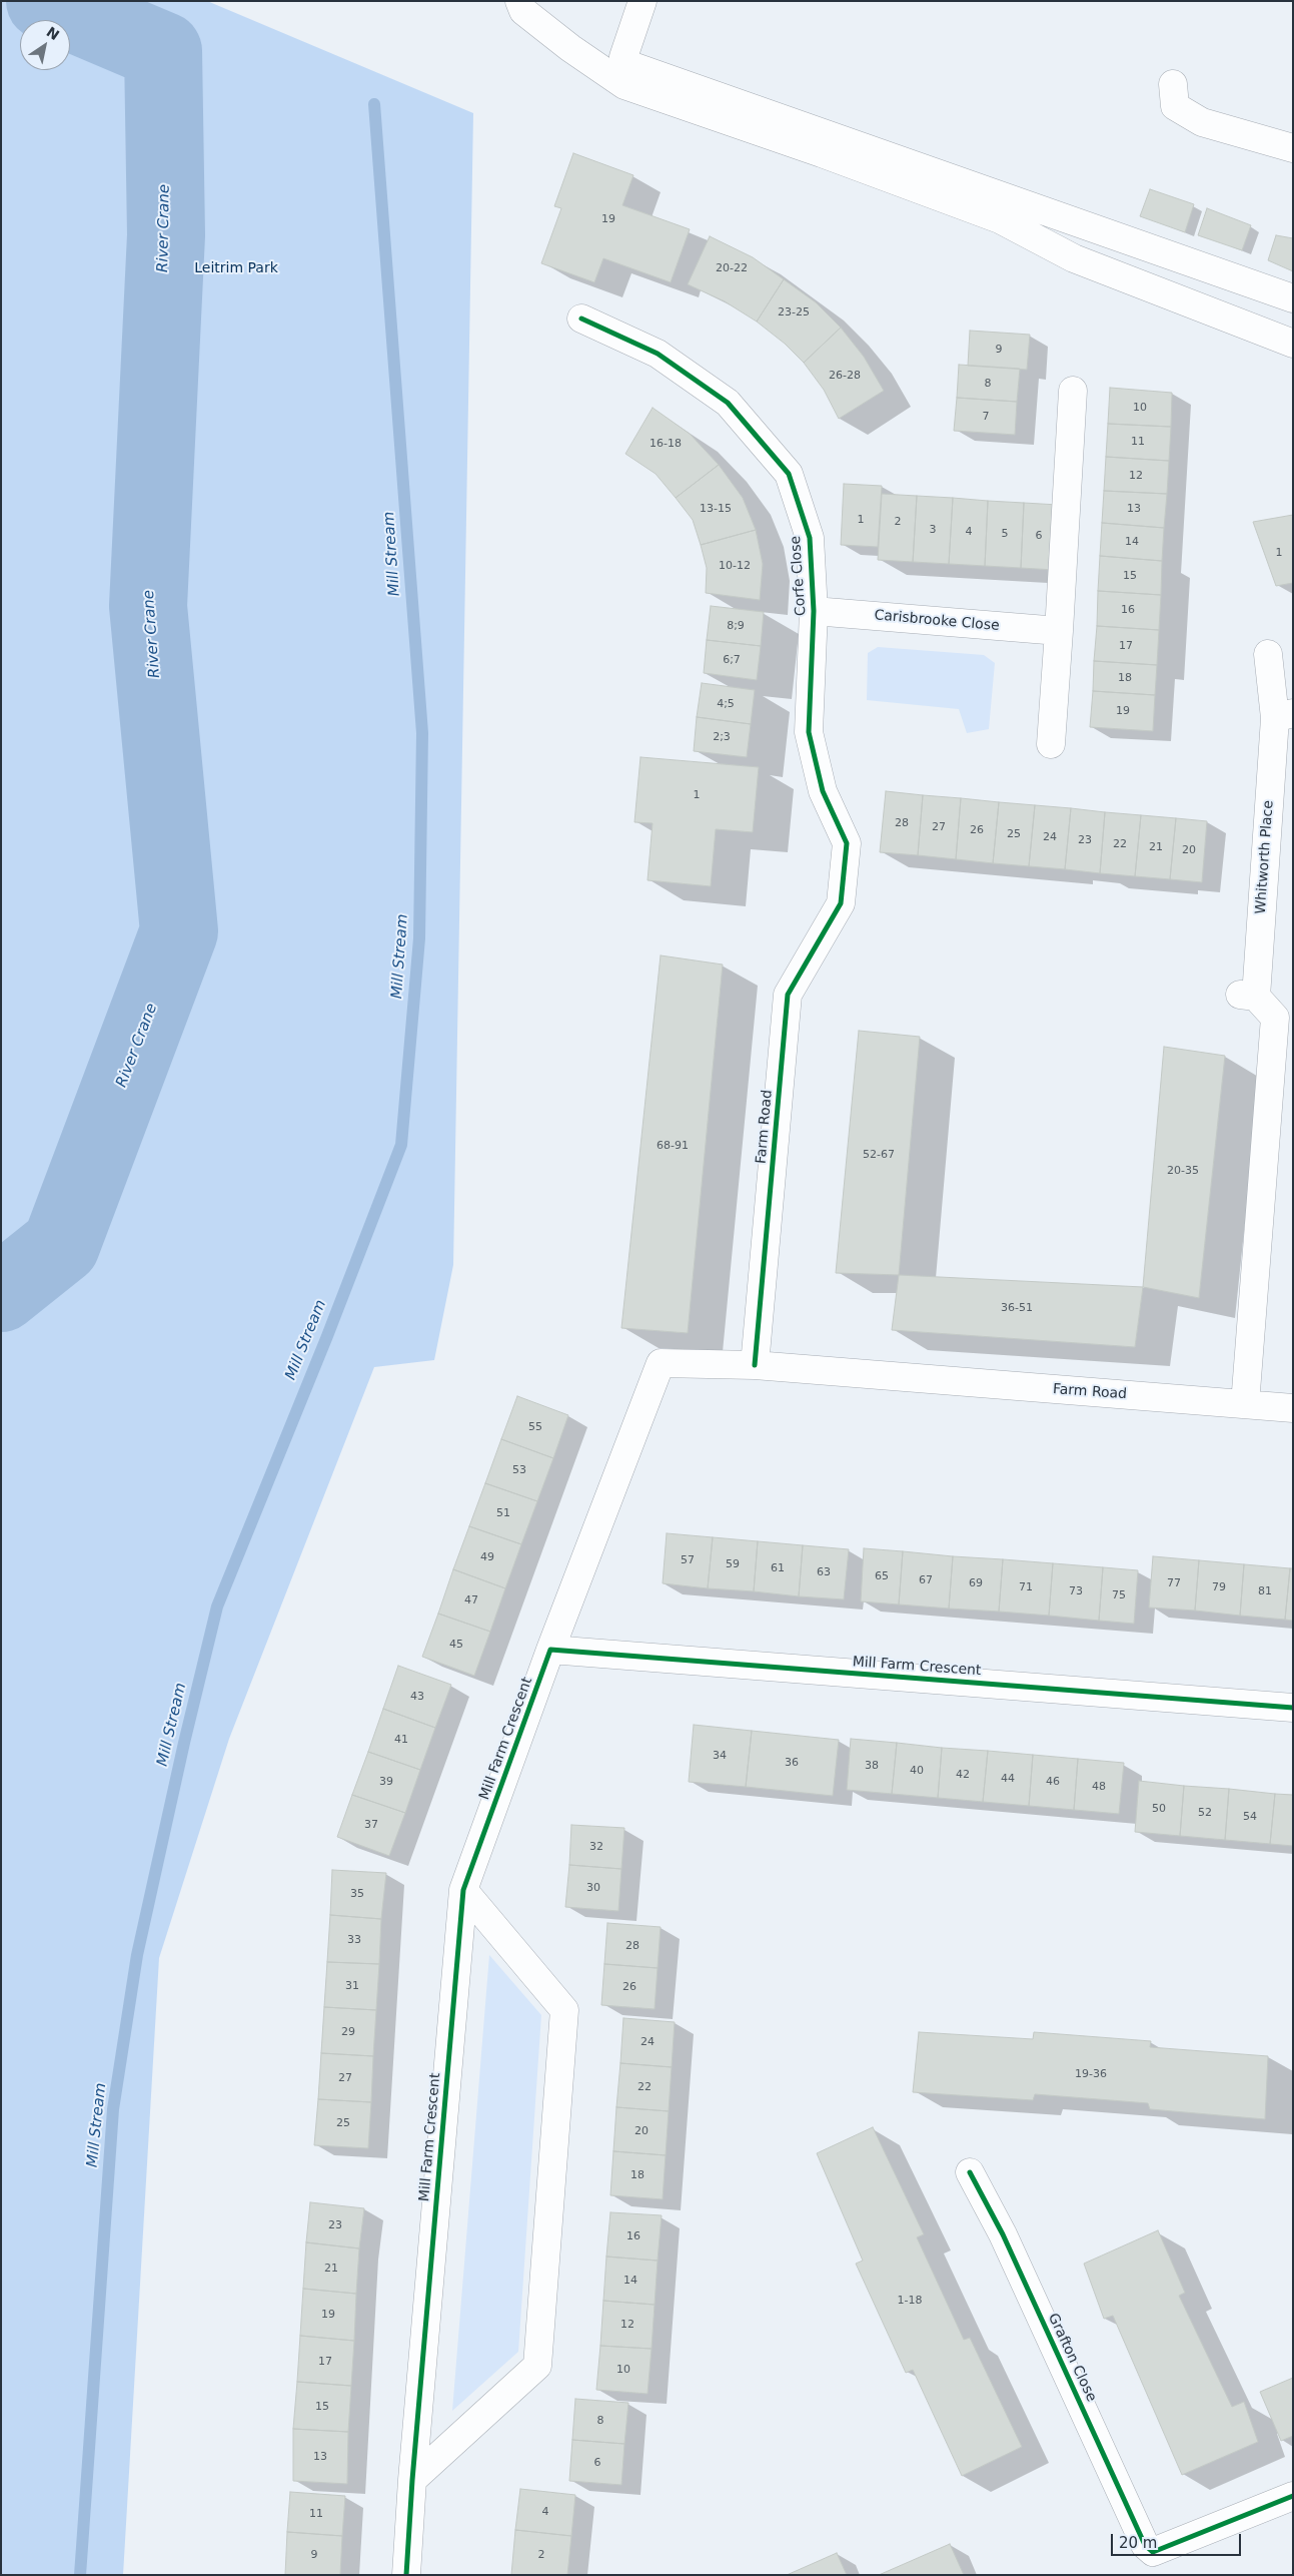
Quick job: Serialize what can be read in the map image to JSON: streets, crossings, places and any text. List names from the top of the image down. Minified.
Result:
{"streets":{"street":["Corfe Close","Carisbrooke Close","Whitworth Place","Farm Road","Mill Farm Crescent","Grafton Close"]},"crossings":[["Corfe Close","Carisbrooke Close"],["Corfe Close","Farm Road"],["Whitworth Place","Farm Road"],["Farm Road","Mill Farm Crescent"]],"water":["River Crane","Mill Stream"],"parks":["Leitrim Park"],"house_numbers":["19","20-22","23-25","9","26-28","8","10","7","11","16-18","12","13-15","13","1","2","3","4","5","6","14","1","10-12","15","16","8;9","17","6;7","18","4;5","19","2;3","1","28","27","26","25","24","23","22","21","20","68-91","52-67","20-35","36-51","55","53","51","49","57","59","61","63","65","67","69","77","71","79","73","81","75","47","45","43","41","34","36","38","40","42","44","39","46","48","50","52","54","37","32","30","35","33","28","31","26","29","24","19-36","27","22","25","20","18","23","16","21","14","1-18","19","12","17","10","15","8","13","6","4","11","9","2"],"scale_bar":"20 m","north":"top right"}
